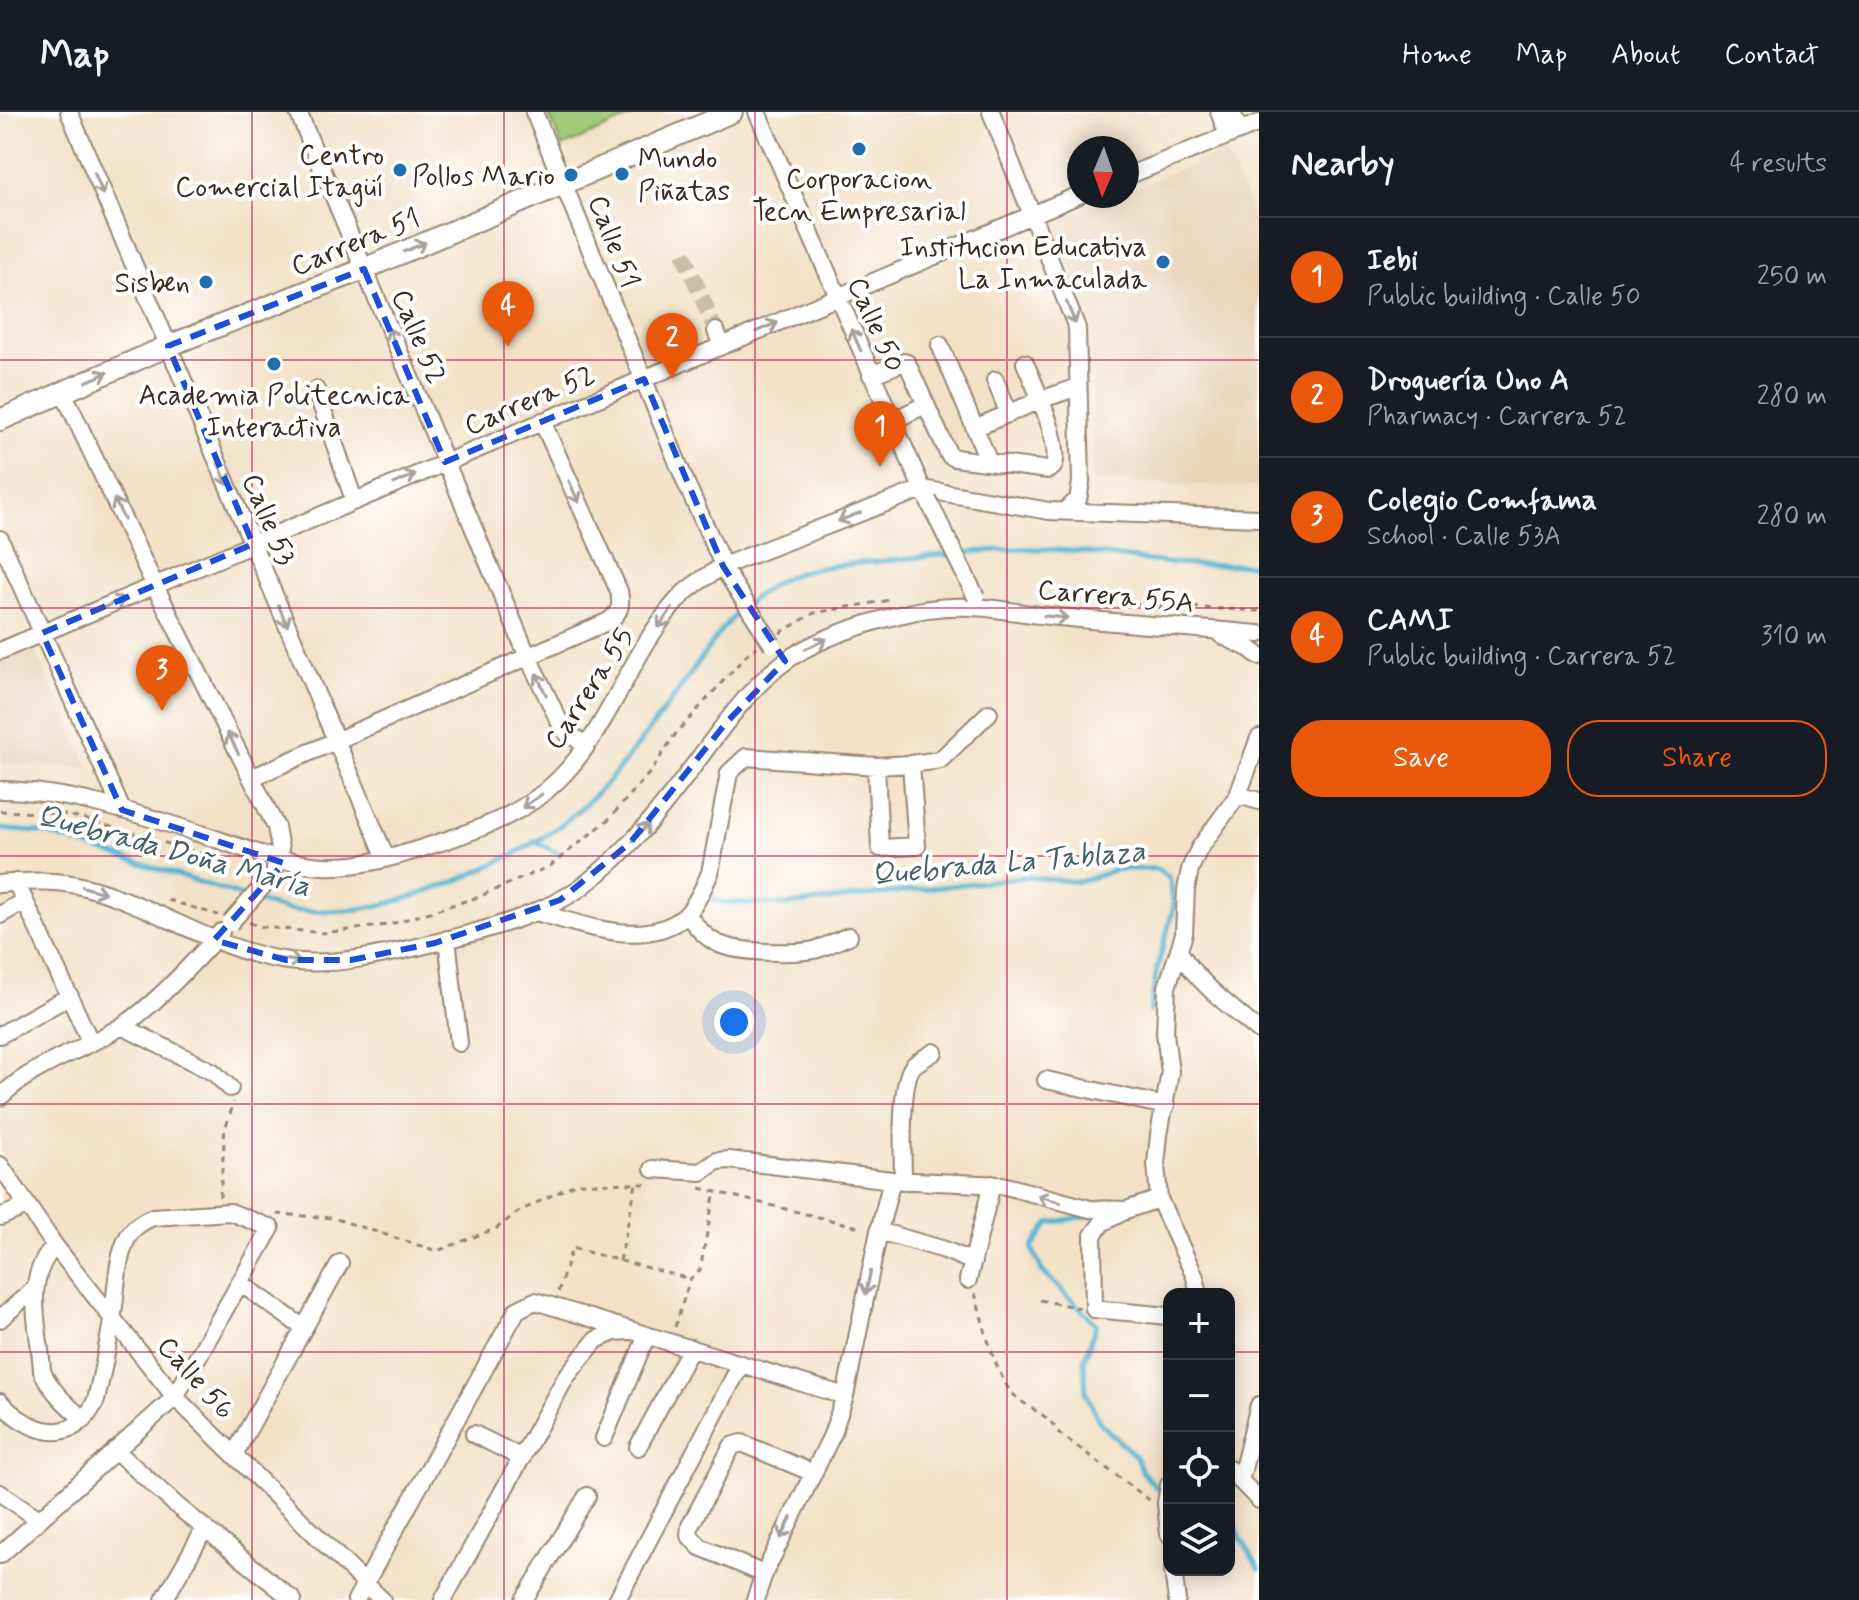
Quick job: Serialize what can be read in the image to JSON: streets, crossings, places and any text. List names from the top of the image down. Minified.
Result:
{"streets":{"main road":["Carrera 51"],"street":["Calle 51","Calle 50","Calle 52","Carrera 52","Calle 53","Carrera 55A","Carrera 55","Calle 56"]},"crossings":[["Carrera 51","Calle 51"],["Carrera 51","Calle 52"],["Carrera 51","Calle 53"],["Calle 51","Carrera 52"],["Calle 51","Carrera 55A"],["Calle 51","Carrera 55"],["Calle 50","Carrera 52"],["Calle 50","Carrera 55A"],["Calle 50","Carrera 55"],["Calle 52","Carrera 52"],["Calle 52","Carrera 55"],["Carrera 52","Calle 53"],["Calle 53","Carrera 55"]],"one_way":["Carrera 51","Carrera 52","Carrera 55"],"water":["Quebrada Doña María","Quebrada La Tablaza"],"places":["Corporacion Tecn Empresarial","Centro Comercial Itagüí","Mundo Piñatas","Pollos Mario","Institucion Educativa La Inmaculada","Sisben","Academia Politecnica Interactiva"],"north":"bottom","page":{"header":"Map","nav":["Home","Map","About","Contact"],"heading":["Nearby","4 results"],"list":[{"mark":"1","name":"Iebi","note":"Public building · Calle 50","value":"250 m"},{"mark":"2","name":"Droguería Uno A","note":"Pharmacy · Carrera 52","value":"280 m"},{"mark":"3","name":"Colegio Comfama","note":"School · Calle 53A","value":"280 m"},{"mark":"4","name":"CAMI","note":"Public building · Carrera 52","value":"310 m"}],"pins":["4","2","1","3"],"buttons":["Save","Share"],"map_buttons":["+","−"]}}
